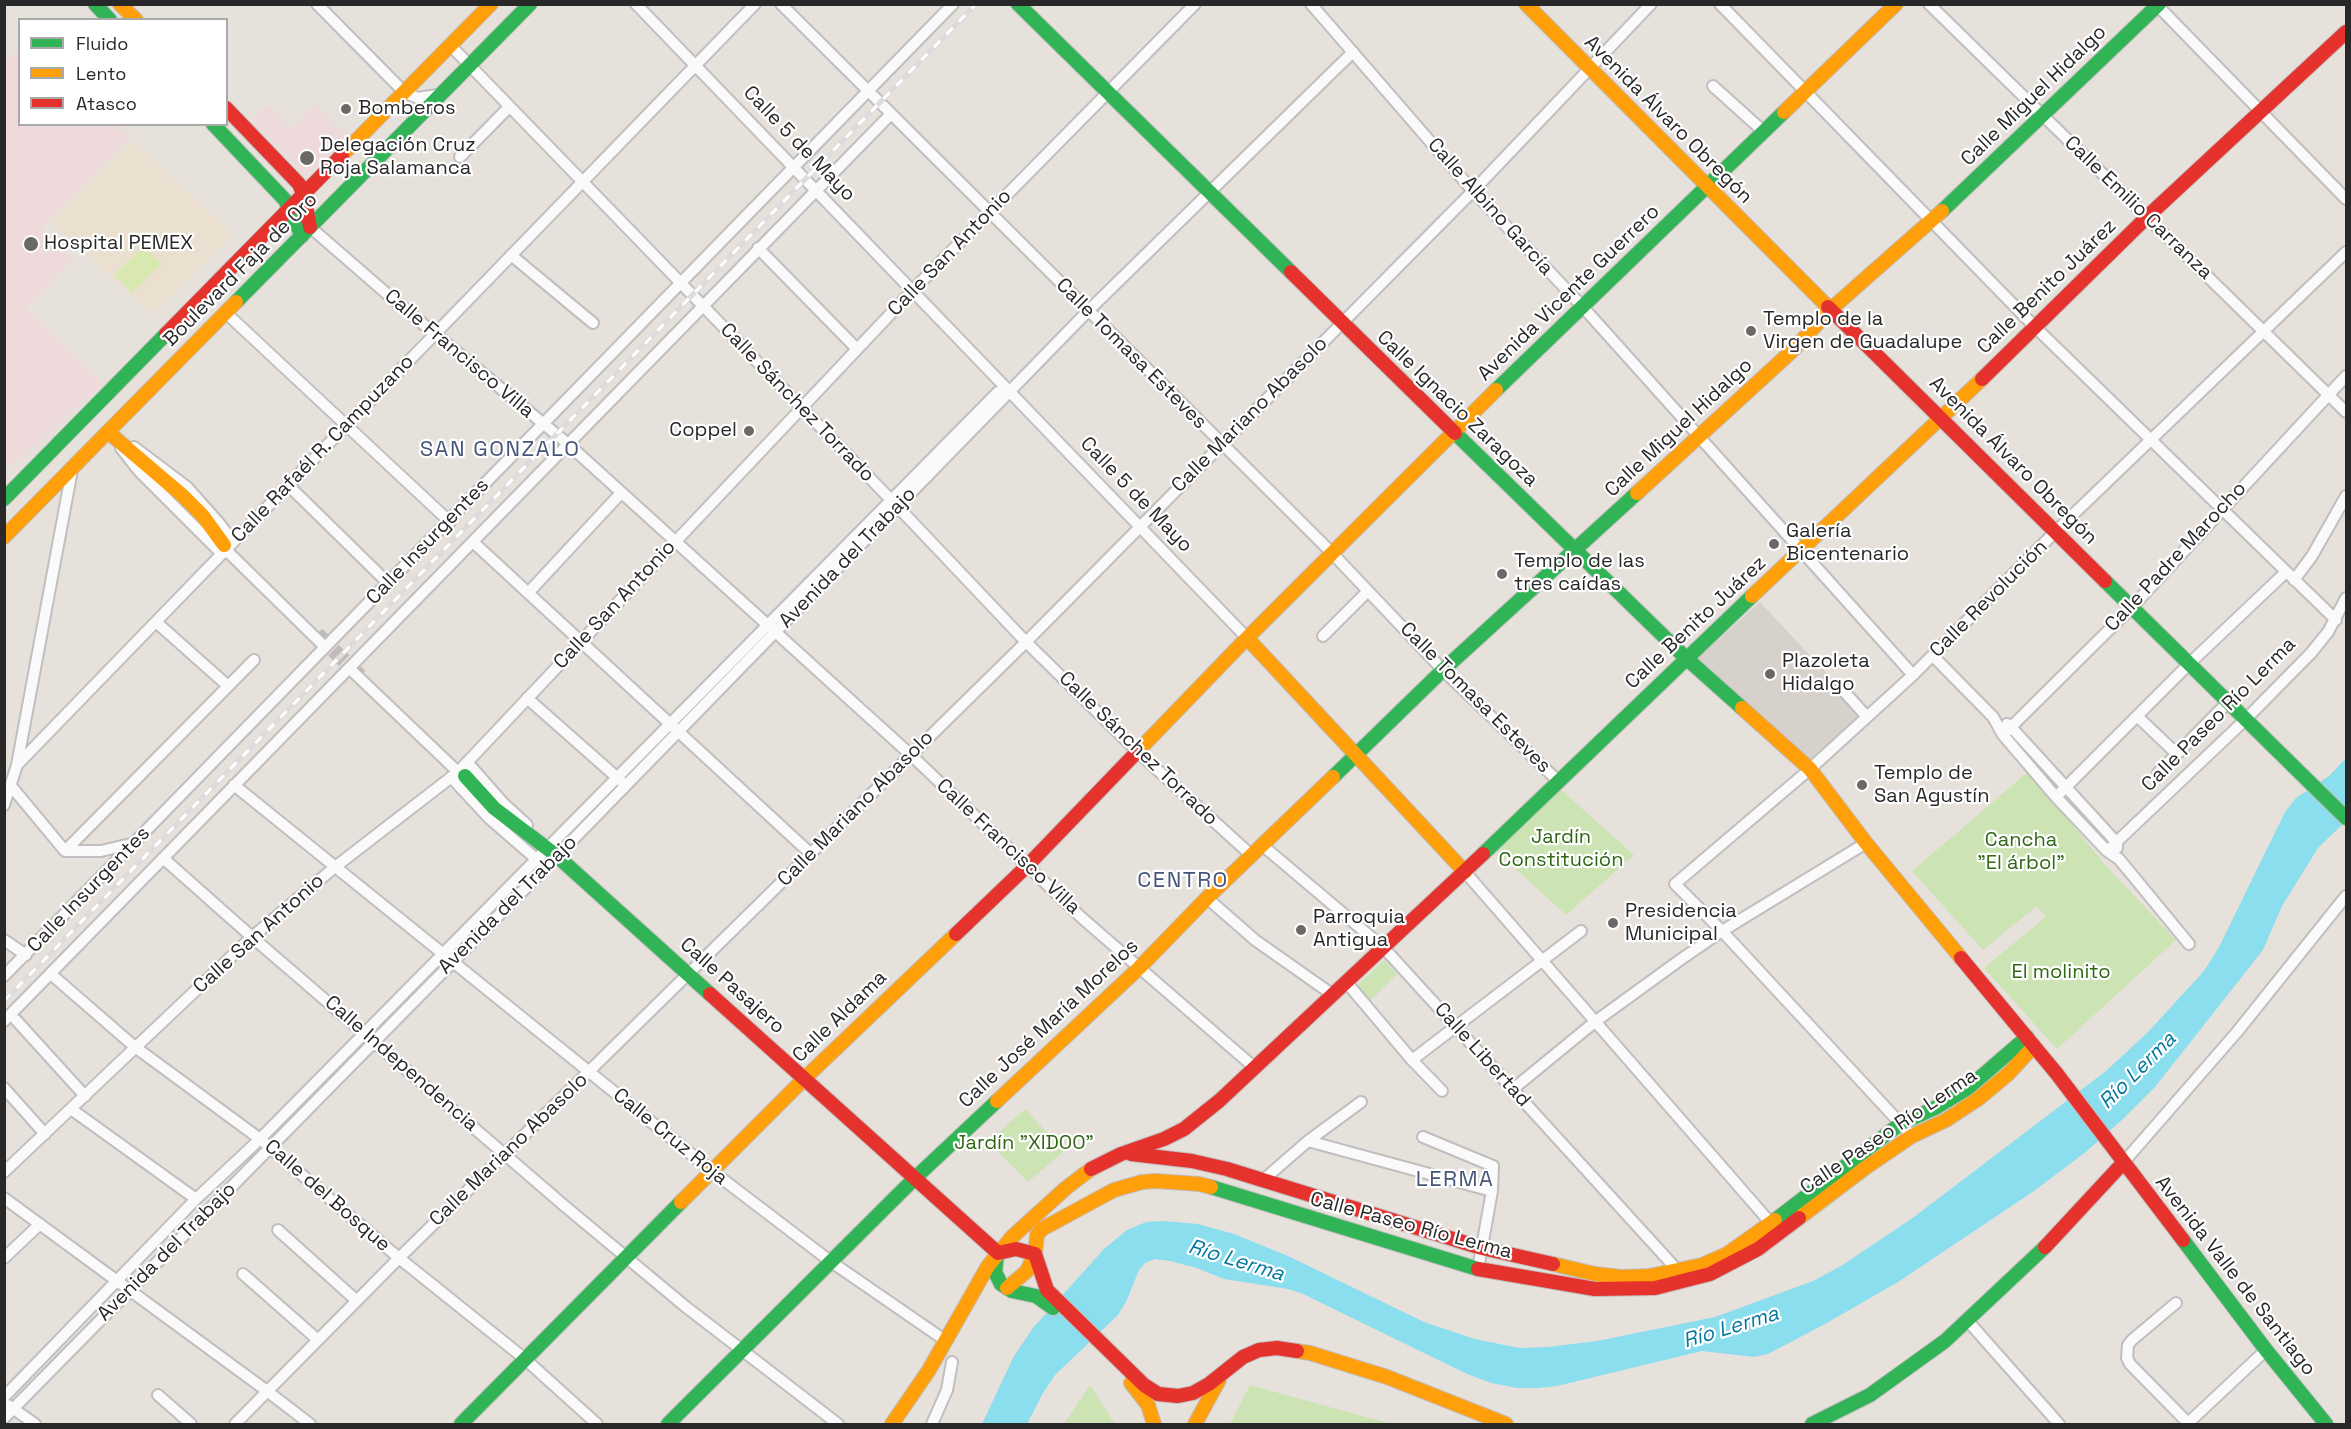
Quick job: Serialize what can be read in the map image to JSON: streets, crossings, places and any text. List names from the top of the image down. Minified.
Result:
{"streets":{"street":["Calle Miguel Hidalgo","Avenida Álvaro Obregón","Calle 5 de Mayo","Calle Albino García","Calle Emilio Carranza","Calle San Antonio","Boulevard Faja de Oro","Calle Benito Juárez","Avenida Vicente Guerrero","Calle Francisco Villa","Calle Tomasa Esteves","Calle Sánchez Torrado","Calle Ignacio Zaragoza","Calle Mariano Abasolo","Calle Rafaél R. Campuzano","Calle Insurgentes","Calle Padre Marocho","Avenida del Trabajo","Calle Revolución","Calle Paseo Río Lerma","Calle Pasajero","Calle Aldama","Calle José María Morelos","Calle Libertad","Calle Independencia","Calle Cruz Roja","Calle del Bosque","Avenida Valle de Santiago"]},"crossings":[["Calle Miguel Hidalgo","Avenida Álvaro Obregón"],["Calle Miguel Hidalgo","Calle 5 de Mayo"],["Calle Miguel Hidalgo","Calle Albino García"],["Calle Miguel Hidalgo","Calle Emilio Carranza"],["Calle Miguel Hidalgo","Calle Tomasa Esteves"],["Calle Miguel Hidalgo","Calle Ignacio Zaragoza"],["Calle Miguel Hidalgo","Calle José María Morelos"],["Avenida Álvaro Obregón","Calle Benito Juárez"],["Avenida Álvaro Obregón","Avenida Vicente Guerrero"],["Avenida Álvaro Obregón","Calle Mariano Abasolo"],["Avenida Álvaro Obregón","Calle Padre Marocho"],["Avenida Álvaro Obregón","Calle Revolución"],["Avenida Álvaro Obregón","Calle Paseo Río Lerma"],["Calle 5 de Mayo","Calle San Antonio"],["Calle 5 de Mayo","Calle Benito Juárez"],["Calle 5 de Mayo","Avenida Vicente Guerrero"],["Calle 5 de Mayo","Calle Mariano Abasolo"],["Calle 5 de Mayo","Calle Rafaél R. Campuzano"],["Calle 5 de Mayo","Calle Insurgentes"],["Calle 5 de Mayo","Avenida del Trabajo"],["Calle 5 de Mayo","Calle Paseo Río Lerma"],["Calle 5 de Mayo","Calle Aldama"],["Calle 5 de Mayo","Calle José María Morelos"],["Calle Albino García","Calle Benito Juárez"],["Calle Albino García","Avenida Vicente Guerrero"],["Calle Albino García","Calle Mariano Abasolo"],["Calle Albino García","Avenida del Trabajo"],["Calle Albino García","Calle Revolución"],["Calle Emilio Carranza","Calle Benito Juárez"],["Calle Emilio Carranza","Calle Padre Marocho"],["Calle Emilio Carranza","Calle Revolución"],["Calle San Antonio","Calle Francisco Villa"],["Calle San Antonio","Calle Tomasa Esteves"],["Calle San Antonio","Calle Sánchez Torrado"],["Calle San Antonio","Calle Ignacio Zaragoza"],["Calle San Antonio","Calle Pasajero"],["Calle San Antonio","Calle Independencia"],["Calle San Antonio","Calle Cruz Roja"],["Calle San Antonio","Calle del Bosque"],["Boulevard Faja de Oro","Calle Francisco Villa"],["Boulevard Faja de Oro","Calle Sánchez Torrado"],["Calle Benito Juárez","Calle Francisco Villa"],["Calle Benito Juárez","Calle Tomasa Esteves"],["Calle Benito Juárez","Calle Ignacio Zaragoza"],["Calle Benito Juárez","Calle Paseo Río Lerma"],["Calle Benito Juárez","Calle Pasajero"],["Calle Benito Juárez","Calle Libertad"],["Calle Benito Juárez","Calle Cruz Roja"],["Avenida Vicente Guerrero","Calle Tomasa Esteves"],["Avenida Vicente Guerrero","Calle Ignacio Zaragoza"],["Avenida Vicente Guerrero","Calle Aldama"],["Calle Francisco Villa","Calle Mariano Abasolo"],["Calle Francisco Villa","Calle Rafaél R. Campuzano"],["Calle Francisco Villa","Calle Insurgentes"],["Calle Francisco Villa","Avenida del Trabajo"],["Calle Francisco Villa","Calle Aldama"],["Calle Francisco Villa","Calle José María Morelos"],["Calle Tomasa Esteves","Calle Mariano Abasolo"],["Calle Tomasa Esteves","Calle Insurgentes"],["Calle Tomasa Esteves","Avenida del Trabajo"],["Calle Sánchez Torrado","Calle Mariano Abasolo"],["Calle Sánchez Torrado","Calle Rafaél R. Campuzano"],["Calle Sánchez Torrado","Calle Insurgentes"],["Calle Sánchez Torrado","Avenida del Trabajo"],["Calle Sánchez Torrado","Calle Aldama"],["Calle Sánchez Torrado","Calle José María Morelos"],["Calle Ignacio Zaragoza","Calle Mariano Abasolo"],["Calle Ignacio Zaragoza","Avenida del Trabajo"],["Calle Ignacio Zaragoza","Calle Revolución"],["Calle Ignacio Zaragoza","Calle Paseo Río Lerma"],["Calle Ignacio Zaragoza","Avenida Valle de Santiago"],["Calle Mariano Abasolo","Calle Pasajero"],["Calle Mariano Abasolo","Calle Independencia"],["Calle Mariano Abasolo","Calle Cruz Roja"],["Calle Mariano Abasolo","Calle del Bosque"],["Calle Insurgentes","Calle Pasajero"],["Calle Insurgentes","Calle Independencia"],["Calle Insurgentes","Calle Cruz Roja"],["Calle Insurgentes","Calle del Bosque"],["Avenida del Trabajo","Calle Pasajero"],["Avenida del Trabajo","Calle Independencia"],["Avenida del Trabajo","Calle Cruz Roja"],["Avenida del Trabajo","Calle del Bosque"],["Calle Paseo Río Lerma","Calle Libertad"],["Calle Paseo Río Lerma","Avenida Valle de Santiago"],["Calle Pasajero","Calle Aldama"],["Calle Pasajero","Calle José María Morelos"],["Calle Aldama","Calle Independencia"],["Calle Aldama","Calle Cruz Roja"],["Calle Aldama","Calle del Bosque"],["Calle José María Morelos","Calle Libertad"],["Calle José María Morelos","Calle Independencia"],["Calle José María Morelos","Calle Cruz Roja"]],"districts":["SAN GONZALO","CENTRO","LERMA"],"water":["Río Lerma"],"parks":["Jardín Constitución","Cancha \"El árbol\"","El molinito","Jardín \"XIDOO\""],"places":["Bomberos","Delegación Cruz Roja Salamanca","Hospital PEMEX","Templo de la Virgen de Guadalupe","Coppel","Galería Bicentenario","Templo de las tres caídas","Plazoleta Hidalgo","Templo de San Agustín","Presidencia Municipal","Parroquia Antigua"],"legend":["Fluido","Lento","Atasco"]}
